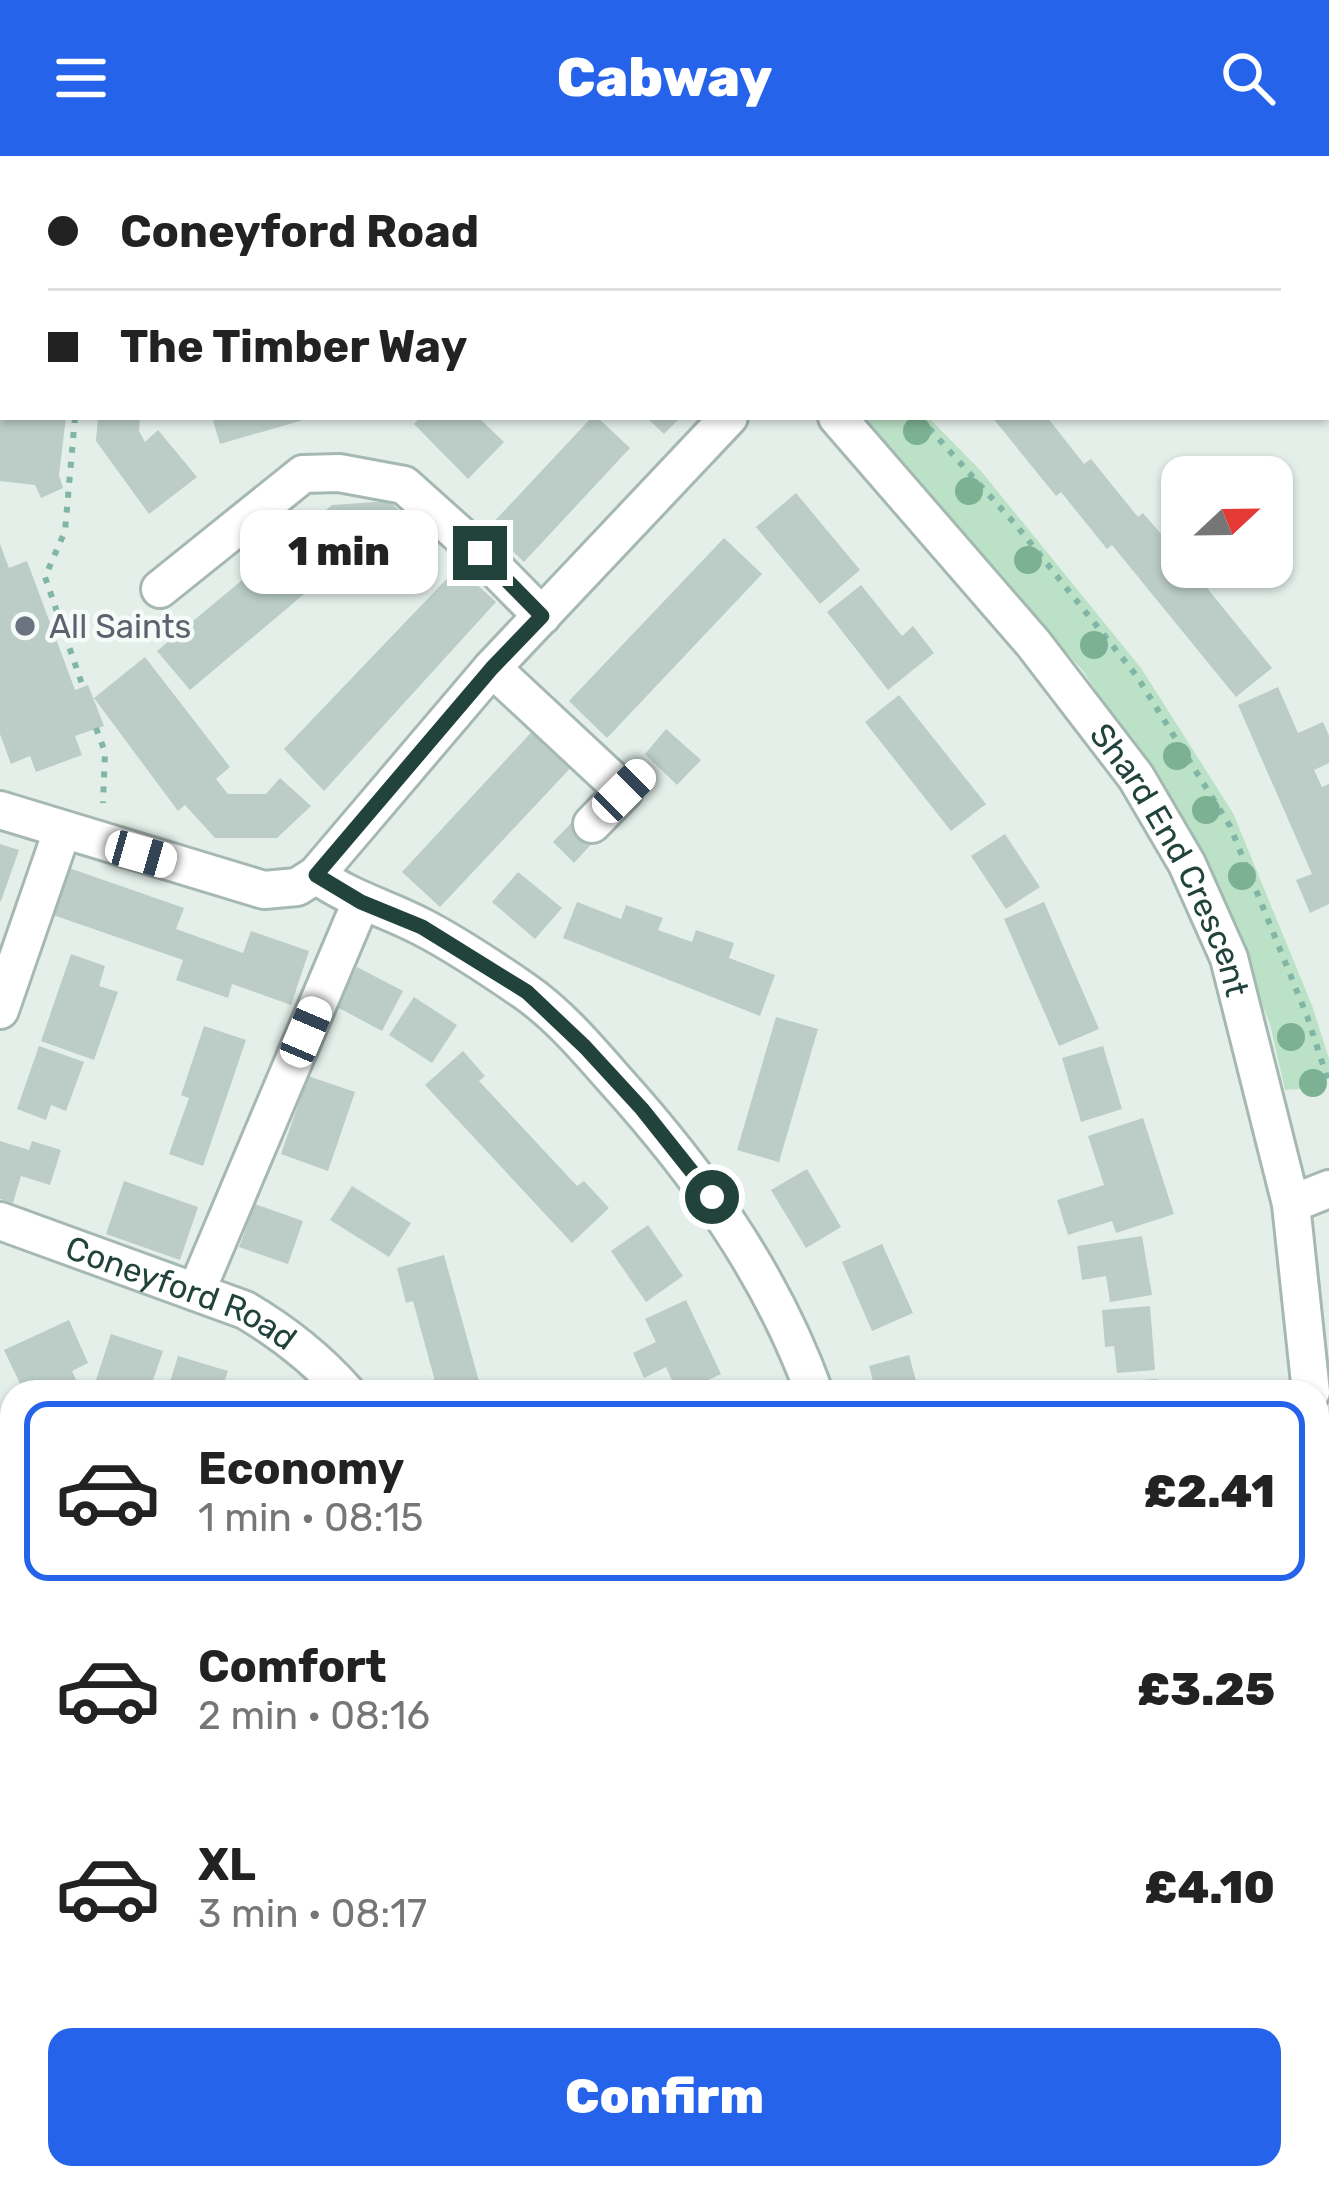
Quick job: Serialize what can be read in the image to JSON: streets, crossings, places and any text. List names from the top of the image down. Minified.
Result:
{"streets":{"street":["Shard End Crescent","Coneyford Road"]},"places":["All Saints"],"north":"right","page":{"header":"Cabway","banner":["Coneyford Road","The Timber Way"],"bubble":"1 min","list":[{"name":"Economy","note":"1 min · 08:15","value":"£2.41"},{"name":"Comfort","note":"2 min · 08:16","value":"£3.25"},{"name":"XL","note":"3 min · 08:17","value":"£4.10"}],"buttons":"Confirm"}}
